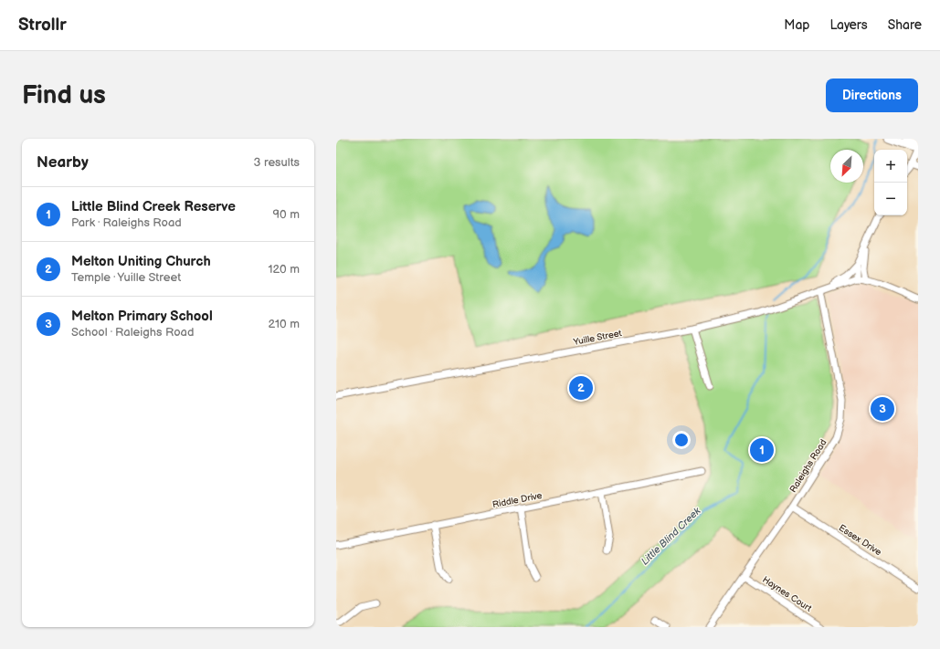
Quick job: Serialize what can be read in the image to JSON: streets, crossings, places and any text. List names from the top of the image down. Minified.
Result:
{"streets":{"street":["Yuille Street","Raleighs Road","Riddle Drive","Essex Drive","Haynes Court"]},"crossings":[["Yuille Street","Raleighs Road"],["Raleighs Road","Essex Drive"],["Raleighs Road","Haynes Court"]],"water":["Little Blind Creek"],"north":"bottom left","page":{"header":"Strollr","nav":["Map","Layers","Share"],"buttons":"Directions","title":"Find us","heading":["Nearby","3 results"],"map_buttons":["+","−"],"list":[{"mark":"1","name":"Little Blind Creek Reserve","note":"Park · Raleighs Road","value":"90 m"},{"mark":"2","name":"Melton Uniting Church","note":"Temple · Yuille Street","value":"120 m"},{"mark":"3","name":"Melton Primary School","note":"School · Raleighs Road","value":"210 m"}],"pins":["2","3","1"]}}
